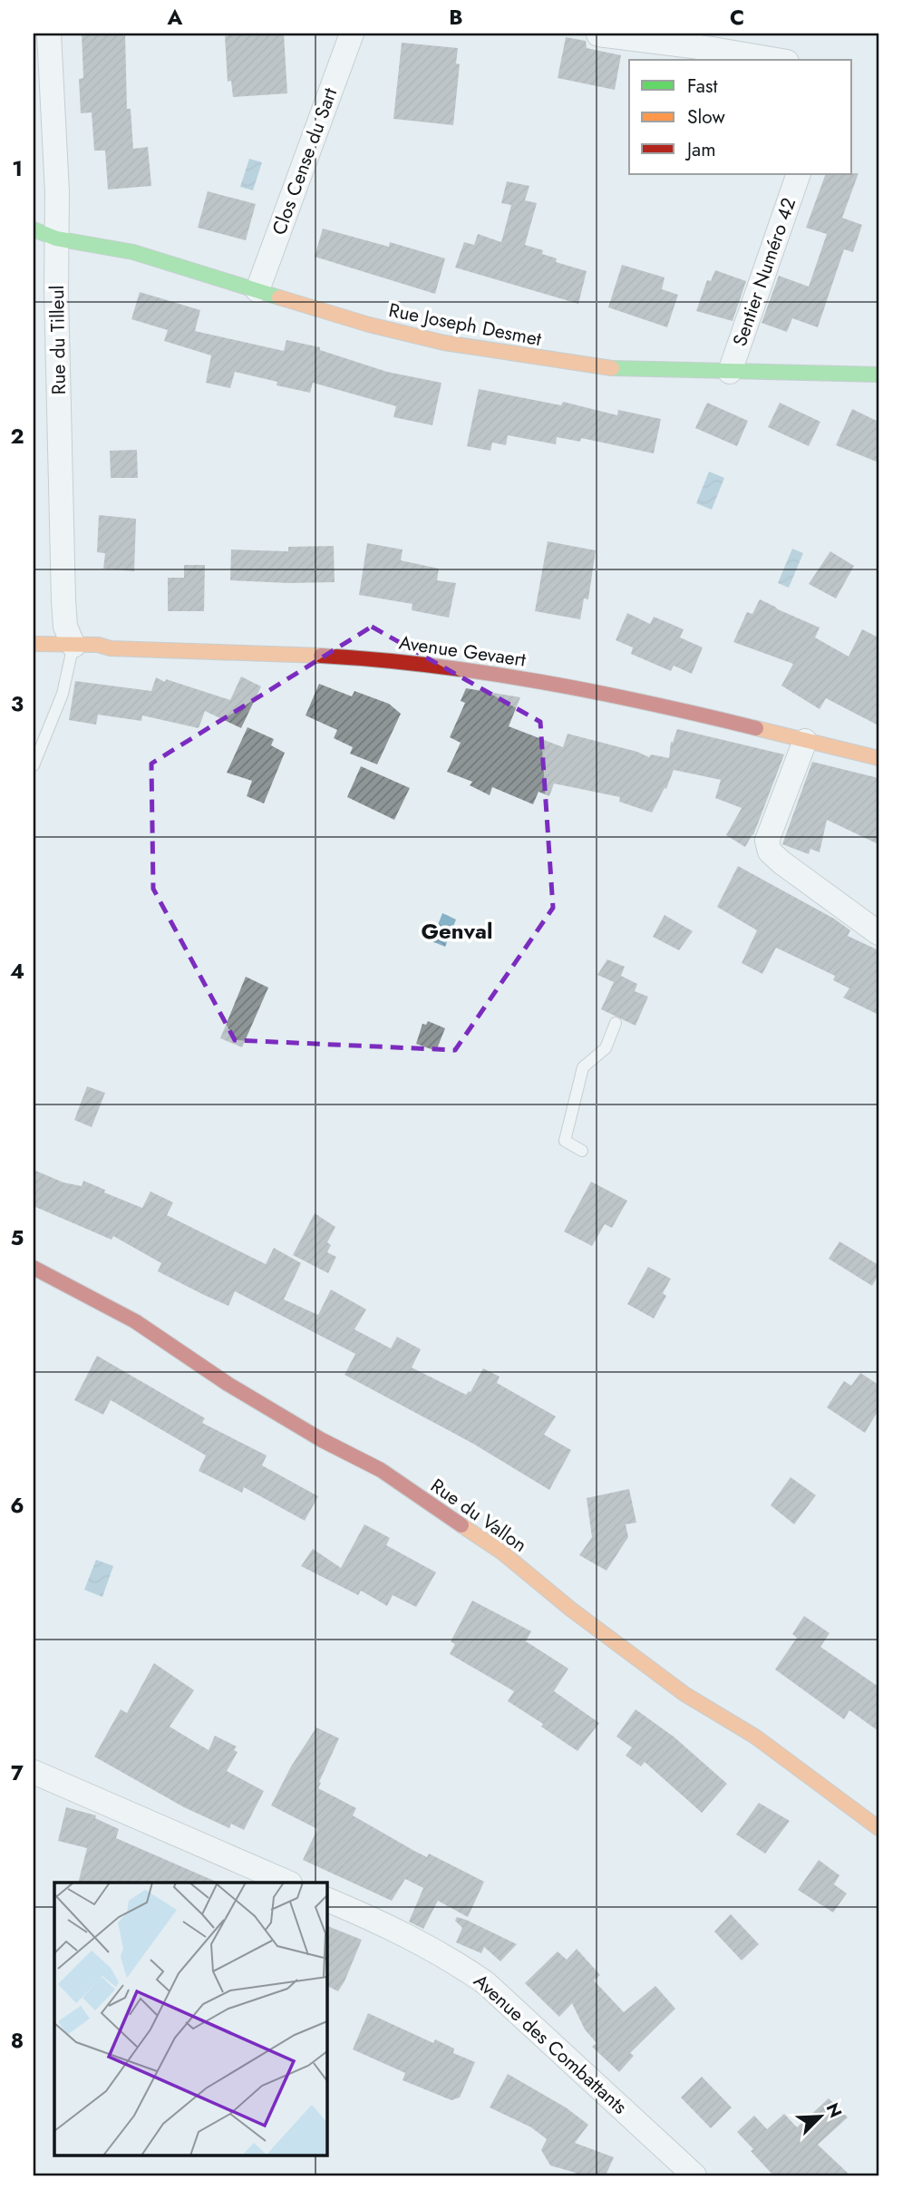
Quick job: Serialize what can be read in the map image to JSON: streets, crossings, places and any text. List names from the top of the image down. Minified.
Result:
{"streets":{"street":["Clos Cense du Sart","Sentier Numéro 42","Rue Joseph Desmet","Rue du Tilleul","Avenue Gevaert","Rue du Vallon","Avenue des Combattants"]},"crossings":[["Clos Cense du Sart","Rue Joseph Desmet"],["Sentier Numéro 42","Rue Joseph Desmet"],["Rue Joseph Desmet","Rue du Tilleul"],["Rue du Tilleul","Avenue Gevaert"]],"districts":["Genval"],"legend":["Fast","Slow","Jam"],"north":"top right","grid":{"columns":["A","B","C"],"rows":["1","2","3","4","5","6","7","8"]}}
